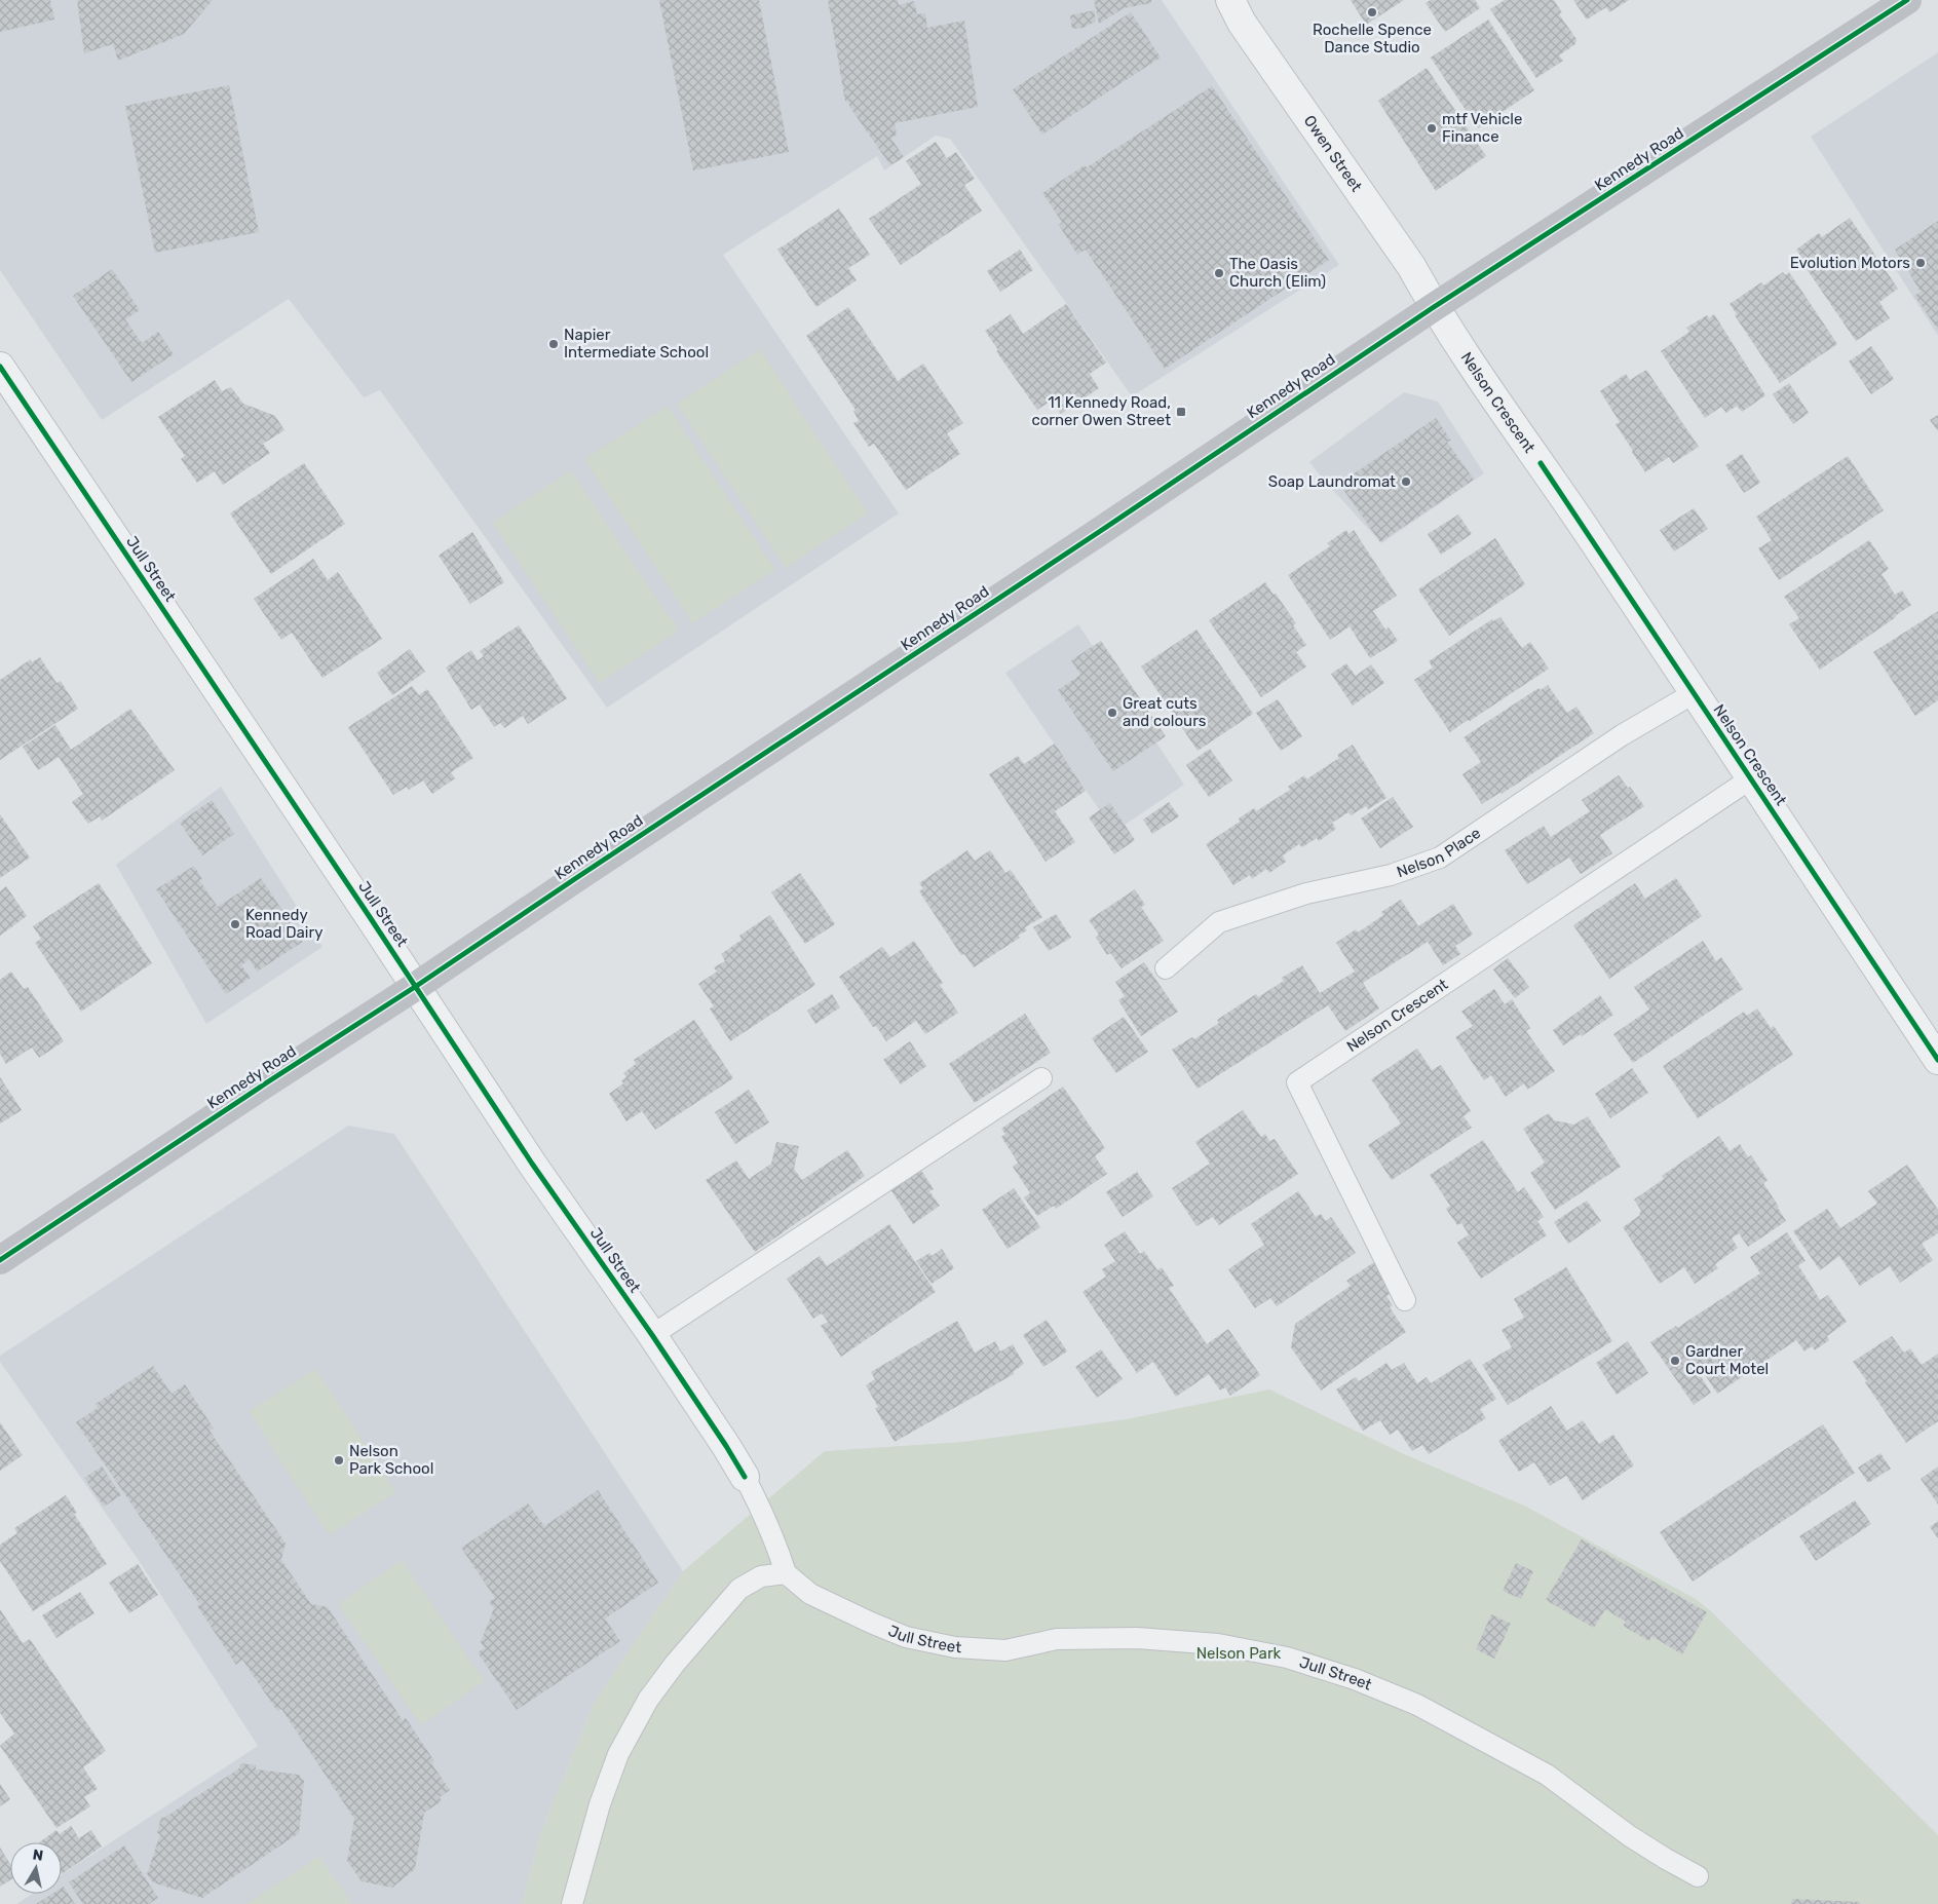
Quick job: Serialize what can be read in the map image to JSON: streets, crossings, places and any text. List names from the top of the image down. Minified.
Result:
{"streets":{"main road":["Kennedy Road"],"street":["Owen Street","Nelson Crescent","Jull Street"],"lane":["Nelson Place"]},"crossings":[["Owen Street","Kennedy Road"],["Owen Street","Nelson Crescent"],["Kennedy Road","Nelson Crescent"],["Kennedy Road","Jull Street"],["Nelson Crescent","Nelson Place"]],"parks":["Nelson Park"],"places":{"other":["Rochelle Spence Dance Studio","mtf Vehicle Finance","Evolution Motors","The Oasis Church (Elim)","Napier Intermediate School","Soap Laundromat","Great cuts and colours","Kennedy Road Dairy","Gardner Court Motel","Nelson Park School"],"transit":["11 Kennedy Road, corner Owen Street"]},"north":"top"}
